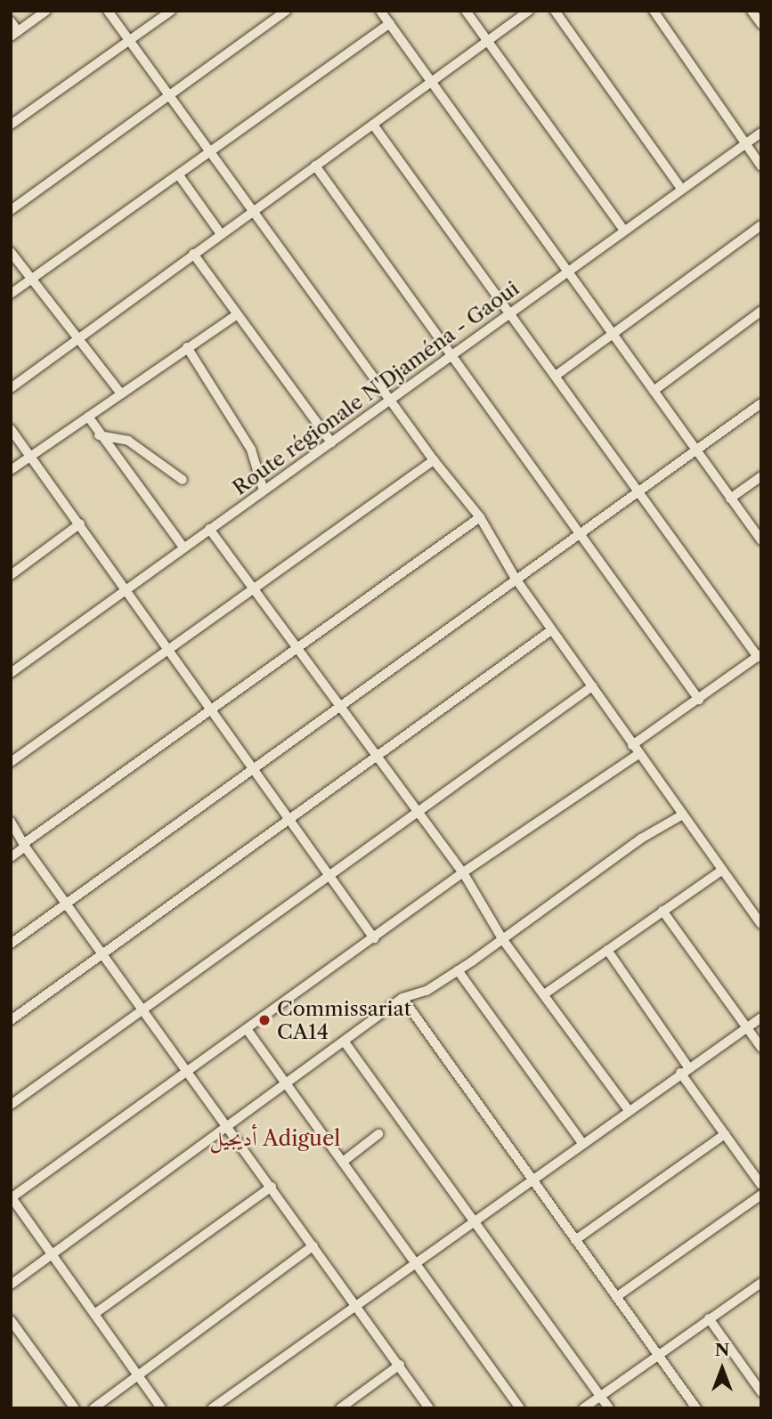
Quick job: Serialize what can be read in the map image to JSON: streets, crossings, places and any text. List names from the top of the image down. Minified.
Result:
{"streets":{"street":["Route régionale N'Djaména - Gaoui"]},"districts":["أديجيل Adiguel"],"places":["Commissariat CA14"],"north":"top"}
